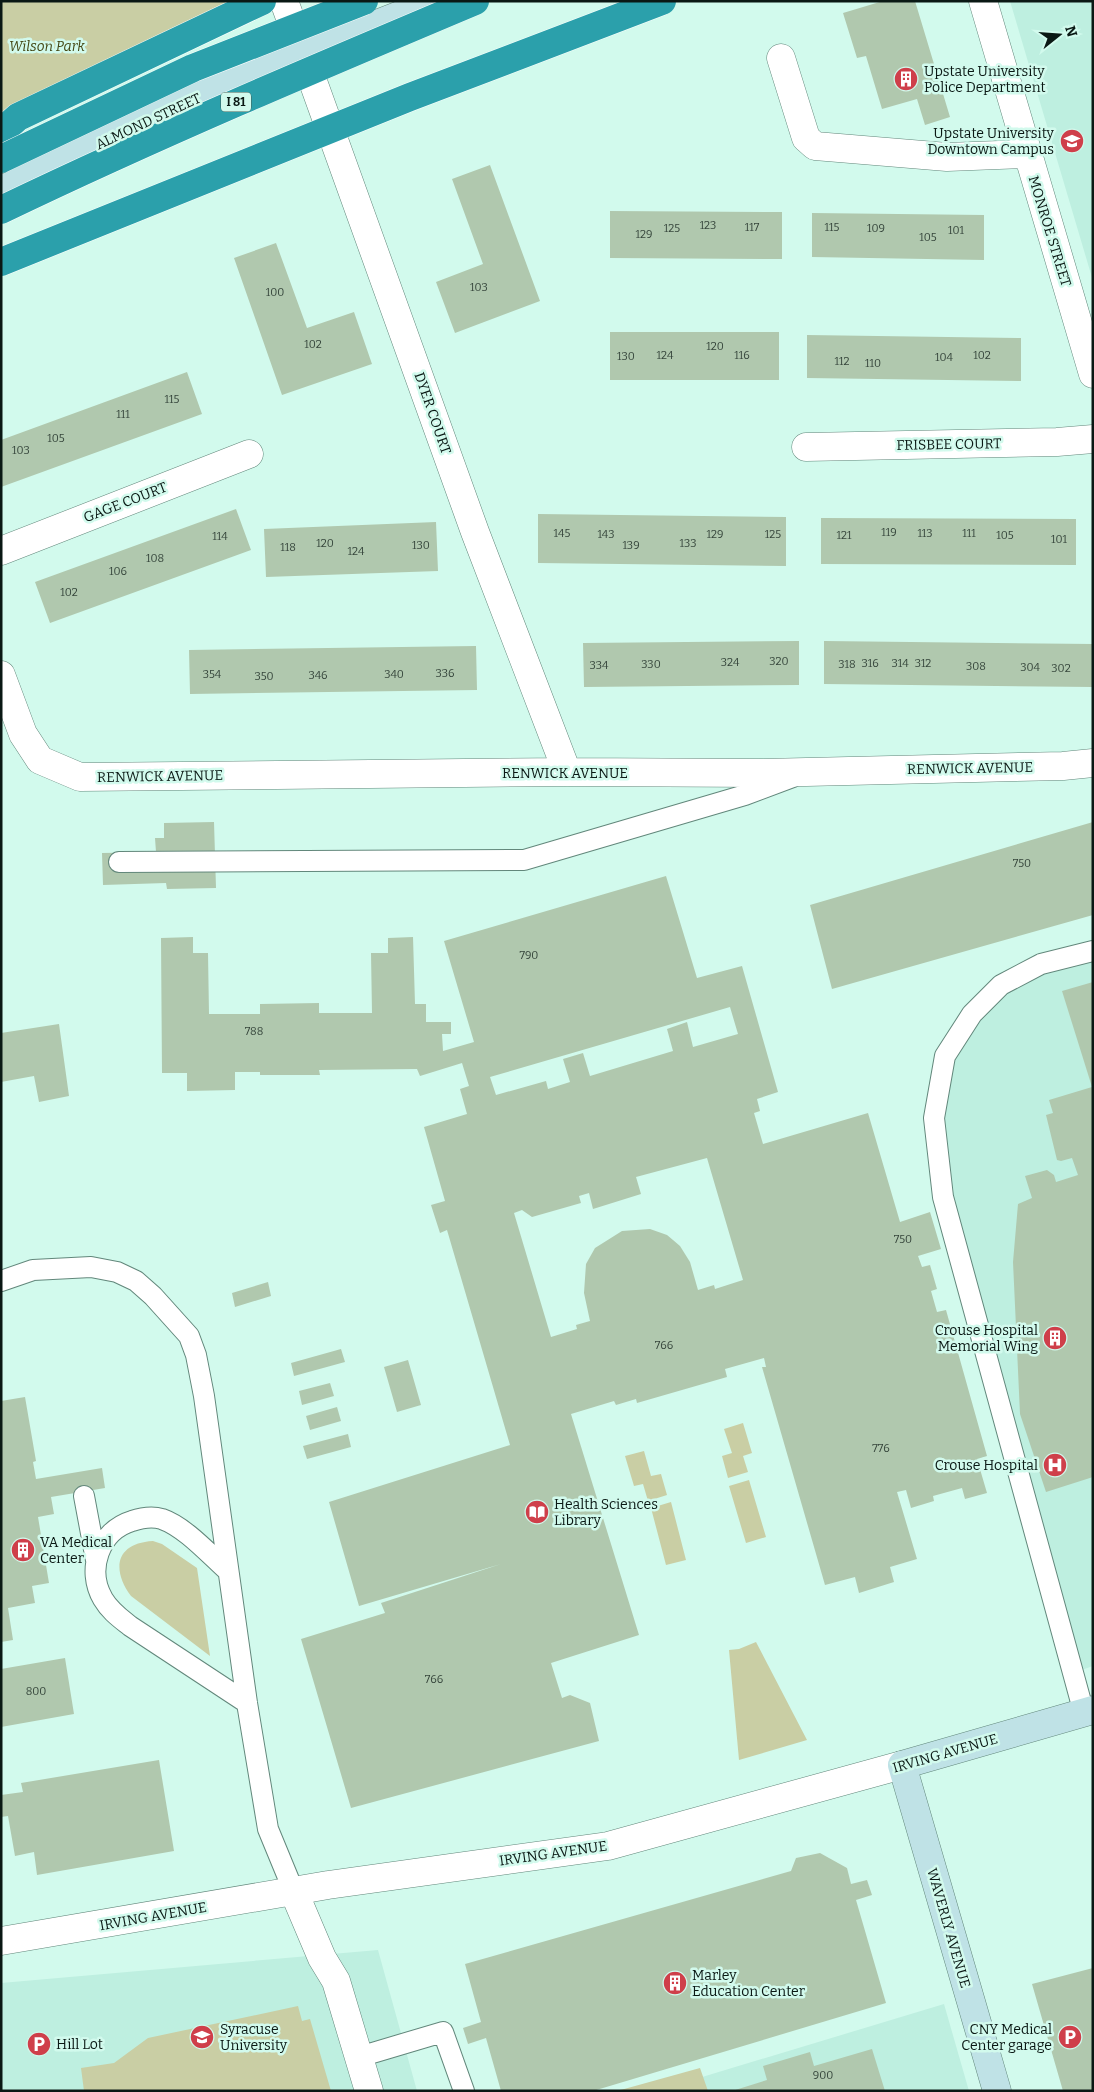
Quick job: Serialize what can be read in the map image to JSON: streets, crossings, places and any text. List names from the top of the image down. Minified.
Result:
{"streets":{"highway":["I 81"],"street":["ALMOND STREET","MONROE STREET","DYER COURT","FRISBEE COURT","GAGE COURT","RENWICK AVENUE","IRVING AVENUE","WAVERLY AVENUE"]},"crossings":[["ALMOND STREET","DYER COURT"],["DYER COURT","RENWICK AVENUE"],["IRVING AVENUE","WAVERLY AVENUE"]],"parks":["Wilson Park"],"places":{"building":["Upstate University Police Department","Crouse Hospital Memorial Wing","VA Medical Center","Marley Education Center"],"school or university":["Upstate University Downtown Campus","Syracuse University"],"hospital":["Crouse Hospital"],"library":["Health Sciences Library"],"parking":["CNY Medical Center garage","Hill Lot"]},"house_numbers":["123","117","115","125","109","101","129","105","103","100","102","120","124","116","102","130","104","112","110","115","111","105","103","119","145","113","111","143","129","125","121","105","114","101","120","133","130","139","118","124","108","106","102","320","324","316","314","312","330","318","334","308","304","302","336","354","340","346","350","750","790","788","750","766","776","766","800","900"],"north":"right"}
